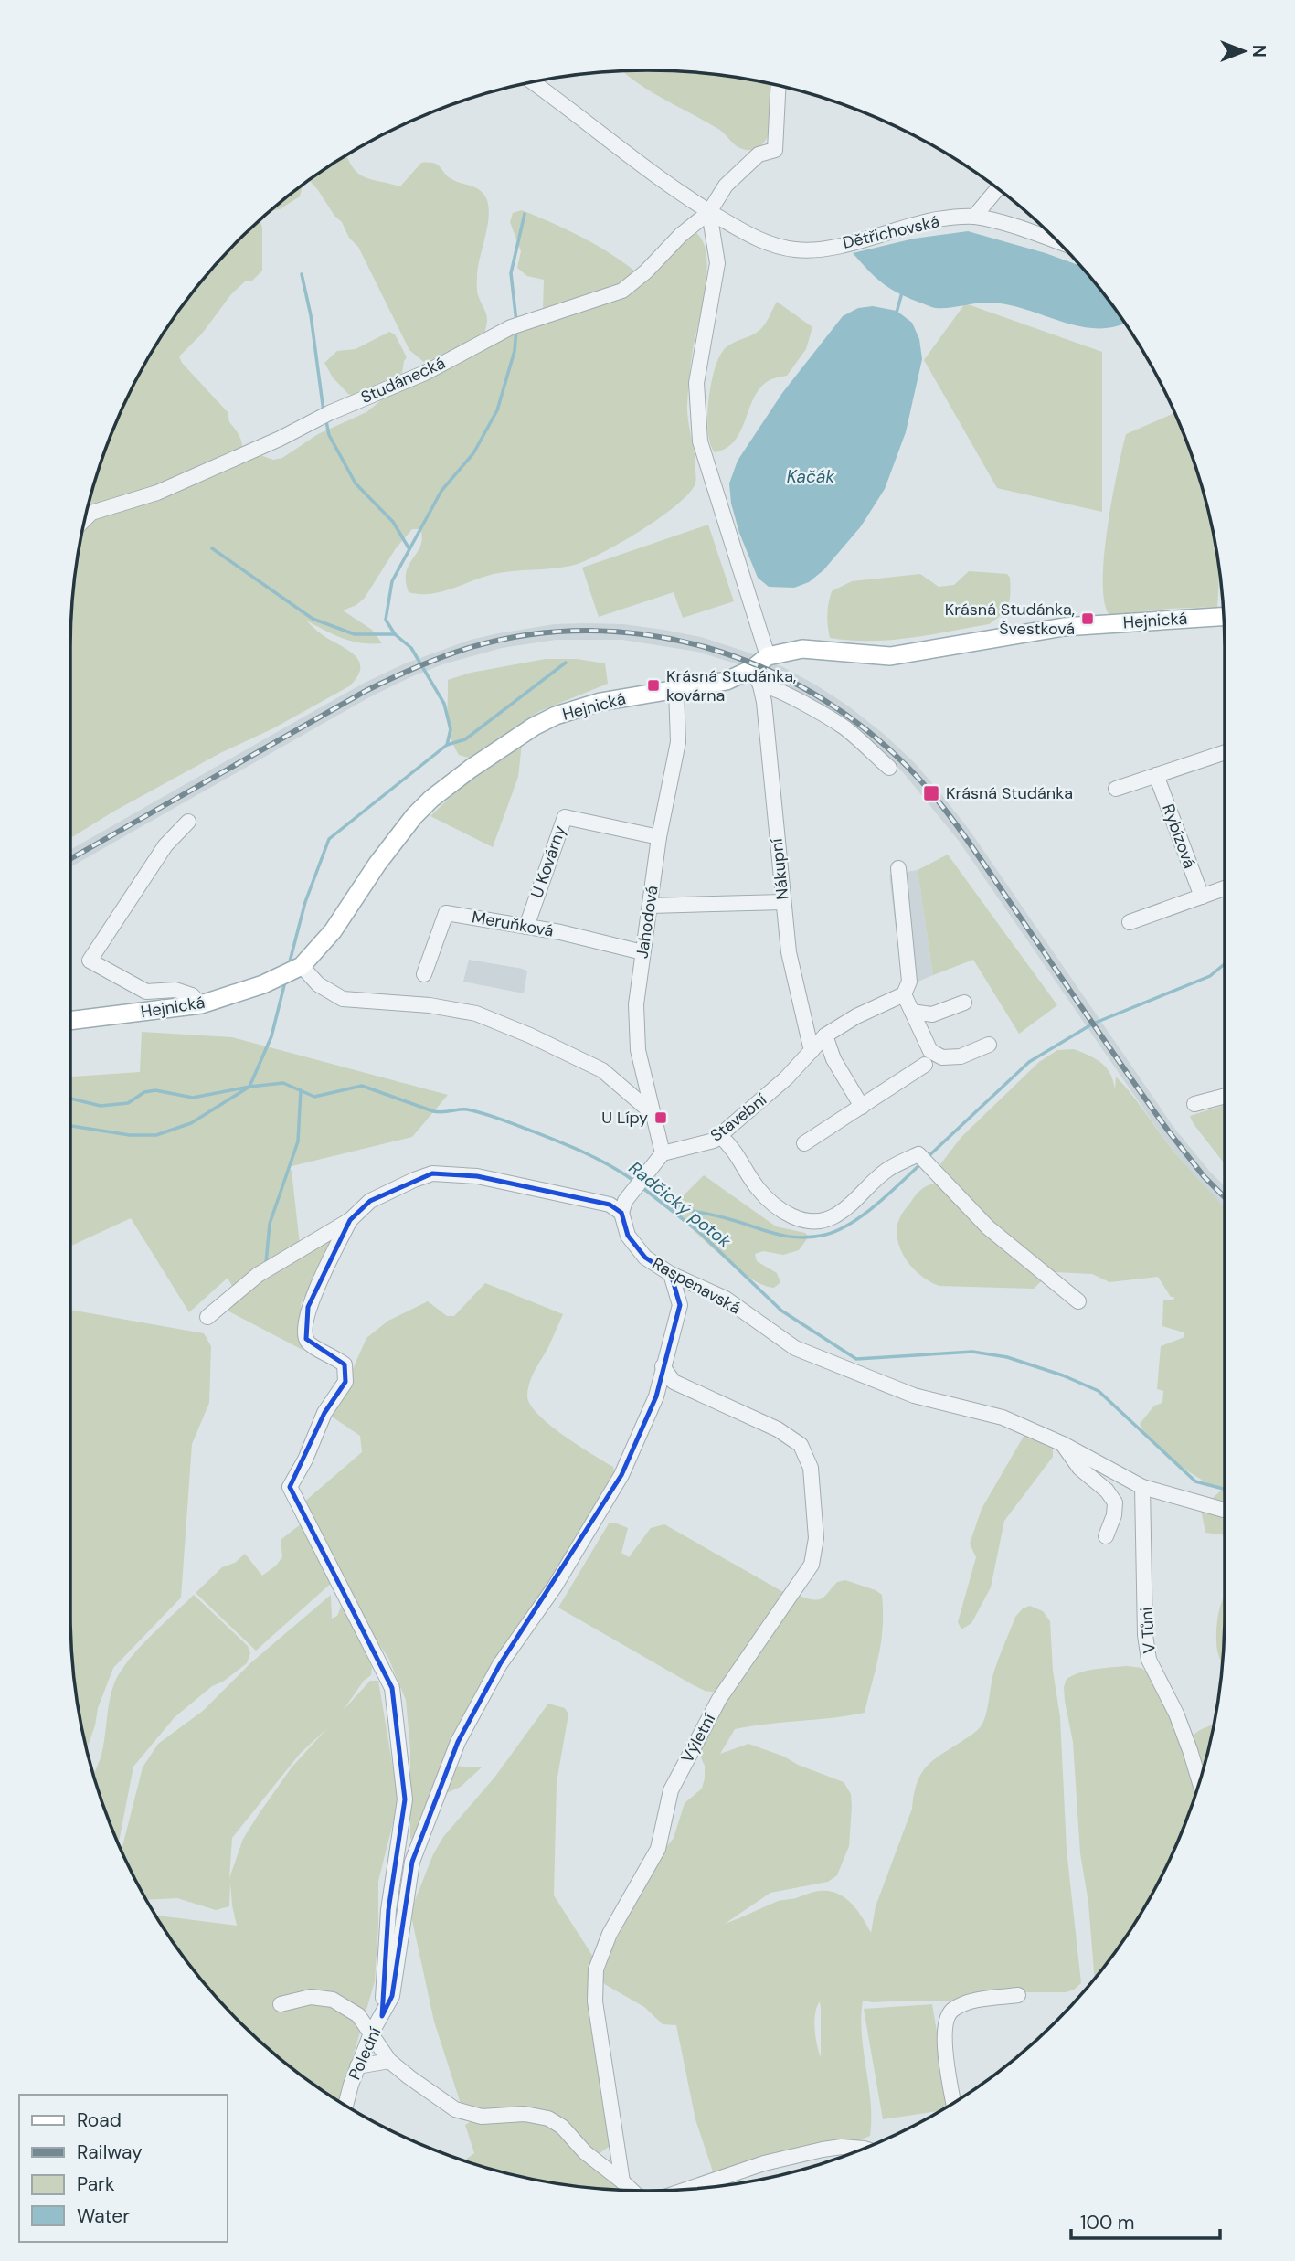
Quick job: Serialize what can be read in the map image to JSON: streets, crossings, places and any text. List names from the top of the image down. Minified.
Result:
{"streets":{"main road":["Hejnická"],"street":["Dětřichovská","Studánecká","Rybízová","U Kovárny","Nákupní","Jahodová","Meruňková","Stavební","Raspenavská","V Tůni","Výletní","Polední"]},"crossings":[["Dětřichovská","Studánecká"],["Hejnická","Nákupní"],["Hejnická","Jahodová"],["U Kovárny","Jahodová"],["U Kovárny","Meruňková"],["Nákupní","Stavební"],["Jahodová","Meruňková"],["Jahodová","Stavební"],["Raspenavská","V Tůni"],["Raspenavská","Polední"],["Výletní","Polední"]],"water":["Kačák","Radčický potok"],"places":{"transit":["Krásná Studánka, Švestková","Krásná Studánka, kovárna","Krásná Studánka","U Lípy"]},"legend":["Road","Railway","Park","Water"],"scale_bar":"100 m","north":"right"}
